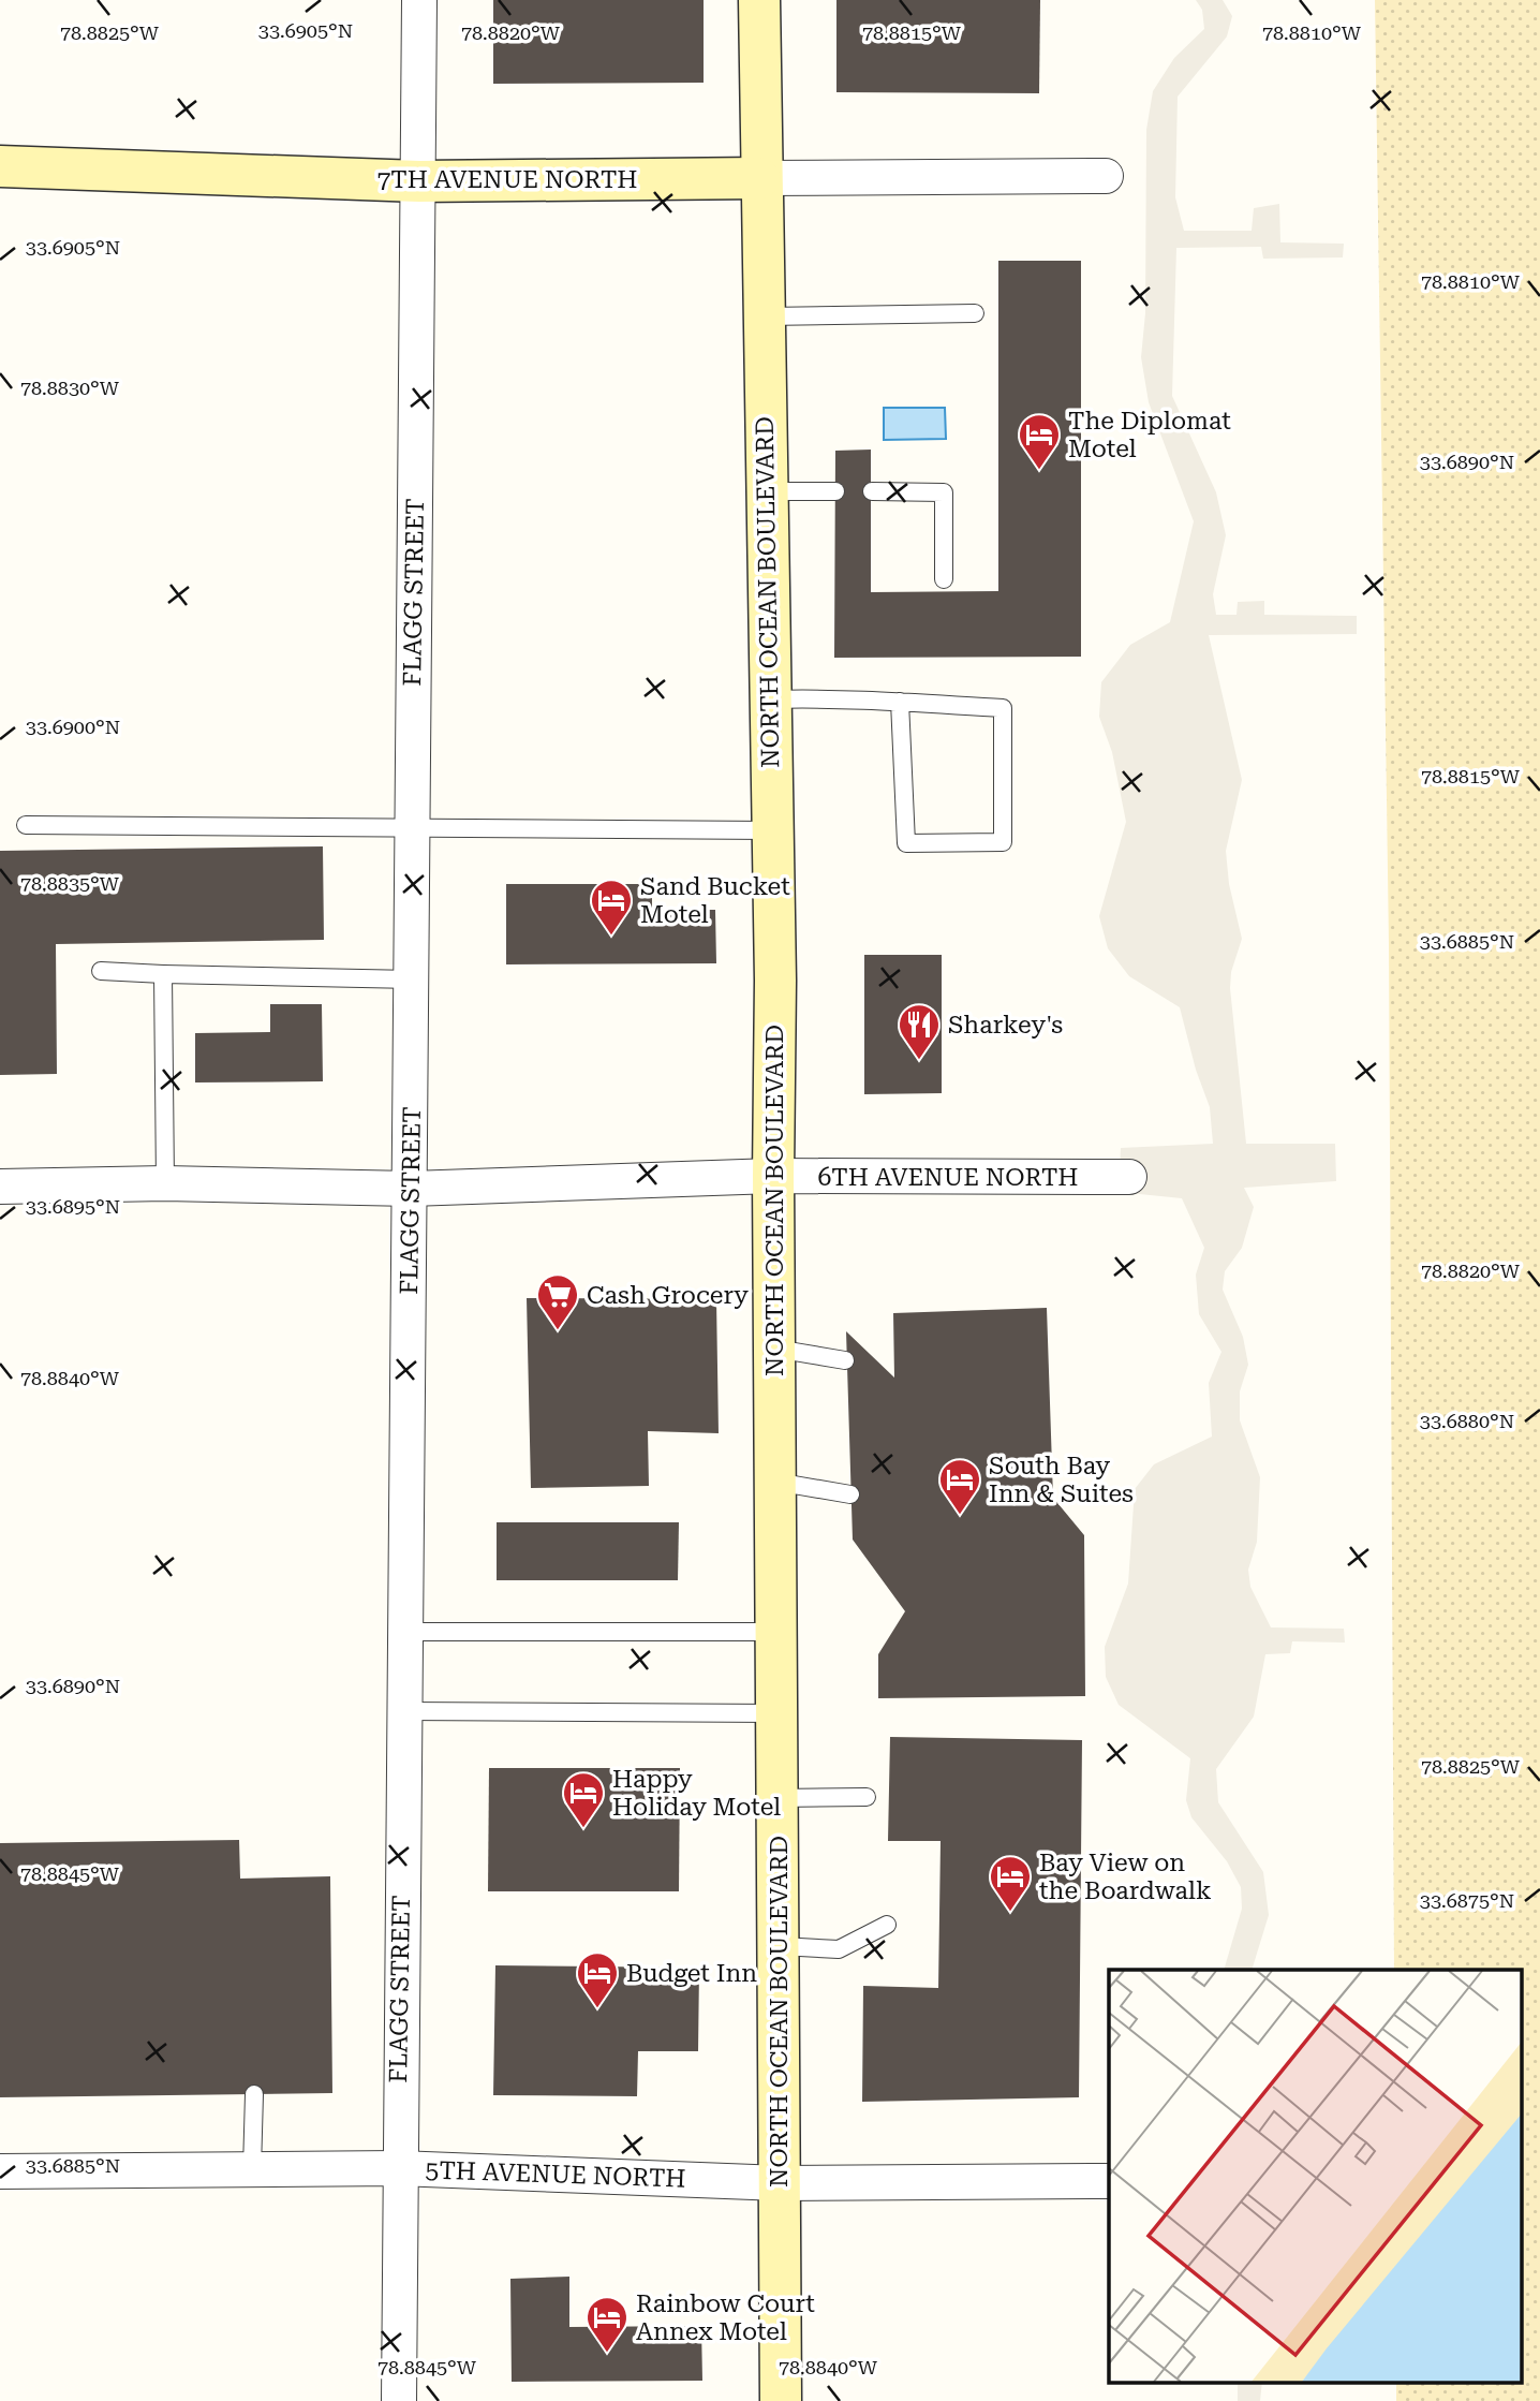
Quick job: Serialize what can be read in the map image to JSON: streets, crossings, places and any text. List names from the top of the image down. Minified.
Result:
{"streets":{"main road":["7TH AVENUE NORTH","NORTH OCEAN BOULEVARD"],"street":["FLAGG STREET","6TH AVENUE NORTH","5TH AVENUE NORTH"]},"crossings":[["7TH AVENUE NORTH","FLAGG STREET"],["7TH AVENUE NORTH","NORTH OCEAN BOULEVARD"],["FLAGG STREET","6TH AVENUE NORTH"],["FLAGG STREET","5TH AVENUE NORTH"],["NORTH OCEAN BOULEVARD","6TH AVENUE NORTH"],["NORTH OCEAN BOULEVARD","5TH AVENUE NORTH"]],"places":{"hotel":["The Diplomat Motel","Sand Bucket Motel","South Bay Inn & Suites","Happy Holiday Motel","Bay View on the Boardwalk","Budget Inn","Rainbow Court Annex Motel"],"restaurant":["Sharkey's"],"supermarket":["Cash Grocery"]},"coordinates":["33.6905°N","78.8815°W","78.8825°W","78.8820°W","78.8810°W","78.8830°W","33.6890°N","33.6900°N","78.8835°W","33.6885°N","33.6895°N","78.8840°W","33.6880°N","78.8845°W","33.6875°N"]}
